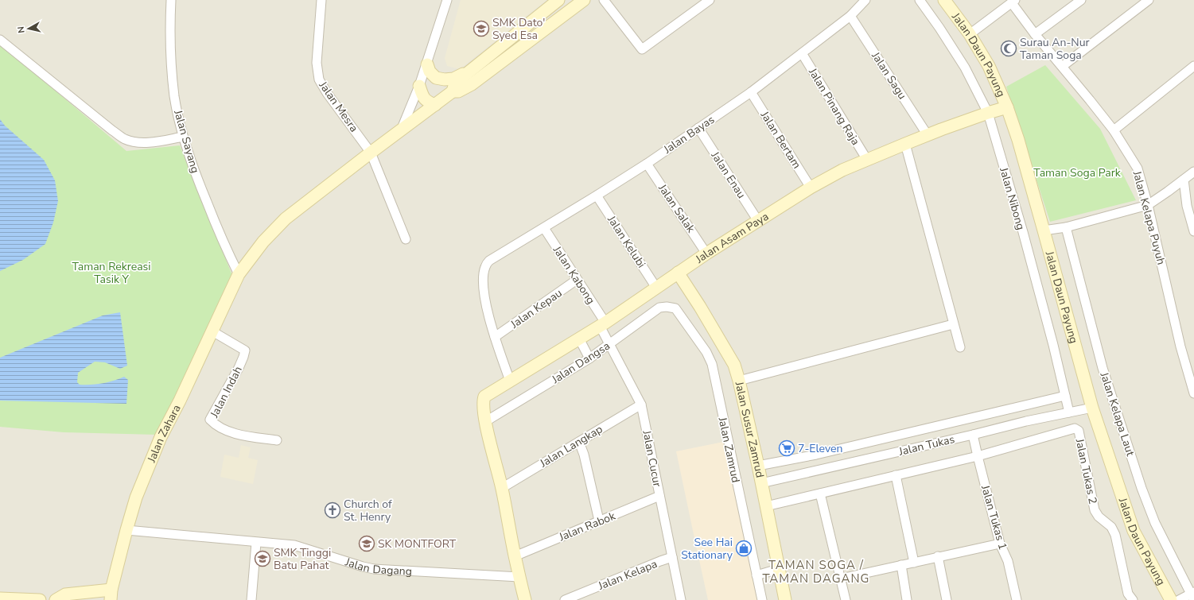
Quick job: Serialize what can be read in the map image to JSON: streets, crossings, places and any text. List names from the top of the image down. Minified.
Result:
{"streets":{"street":["Jalan Daun Payung","Jalan Sagu","Jalan Mesra","Jalan Pinang Raja","Jalan Bayas","Jalan Bertam","Jalan Sayang","Jalan Enau","Jalan Nibong","Jalan Salak","Jalan Kelapa Puyuh","Jalan Asam Paya","Jalan Kelubi","Jalan Kabong","Jalan Kepau","Jalan Dangsa","Jalan Indah","Jalan Kelapa Laut","Jalan Susur Zamrud","Jalan Zahara","Jalan Tukas","Jalan Langkap","Jalan Zamrud","Jalan Cucur","Jalan Tukas 2","Jalan Tukas 1","Jalan Rabok","Jalan Dagang","Jalan Kelapa"]},"crossings":[["Jalan Daun Payung","Jalan Asam Paya"],["Jalan Daun Payung","Jalan Tukas"],["Jalan Sagu","Jalan Bayas"],["Jalan Sagu","Jalan Asam Paya"],["Jalan Mesra","Jalan Zahara"],["Jalan Pinang Raja","Jalan Bayas"],["Jalan Pinang Raja","Jalan Asam Paya"],["Jalan Bayas","Jalan Bertam"],["Jalan Bayas","Jalan Enau"],["Jalan Bayas","Jalan Salak"],["Jalan Bayas","Jalan Asam Paya"],["Jalan Bayas","Jalan Kelubi"],["Jalan Bayas","Jalan Kabong"],["Jalan Bayas","Jalan Kepau"],["Jalan Bertam","Jalan Asam Paya"],["Jalan Sayang","Jalan Zahara"],["Jalan Enau","Jalan Asam Paya"],["Jalan Nibong","Jalan Asam Paya"],["Jalan Nibong","Jalan Tukas"],["Jalan Salak","Jalan Asam Paya"],["Jalan Asam Paya","Jalan Kelubi"],["Jalan Asam Paya","Jalan Kabong"],["Jalan Asam Paya","Jalan Dangsa"],["Jalan Asam Paya","Jalan Susur Zamrud"],["Jalan Asam Paya","Jalan Cucur"],["Jalan Kabong","Jalan Kepau"],["Jalan Kabong","Jalan Cucur"],["Jalan Dangsa","Jalan Zamrud"],["Jalan Dangsa","Jalan Cucur"],["Jalan Indah","Jalan Zahara"],["Jalan Susur Zamrud","Jalan Tukas"],["Jalan Zahara","Jalan Dagang"],["Jalan Tukas","Jalan Tukas 1"],["Jalan Langkap","Jalan Cucur"],["Jalan Cucur","Jalan Rabok"],["Jalan Cucur","Jalan Kelapa"],["Jalan Tukas 2","Jalan Tukas 1"]],"districts":["TAMAN SOGA / TAMAN DAGANG"],"parks":["Taman Soga Park","Taman Rekreasi Tasik Y"],"places":{"school or university":["SMK Dato' Syed Esa","SK MONTFORT","SMK Tinggi Batu Pahat"],"mosque":["Surau An-Nur Taman Soga"],"supermarket":["7-Eleven"],"church":["Church of St. Henry"],"shop":["See Hai Stationary"]},"north":"left"}
